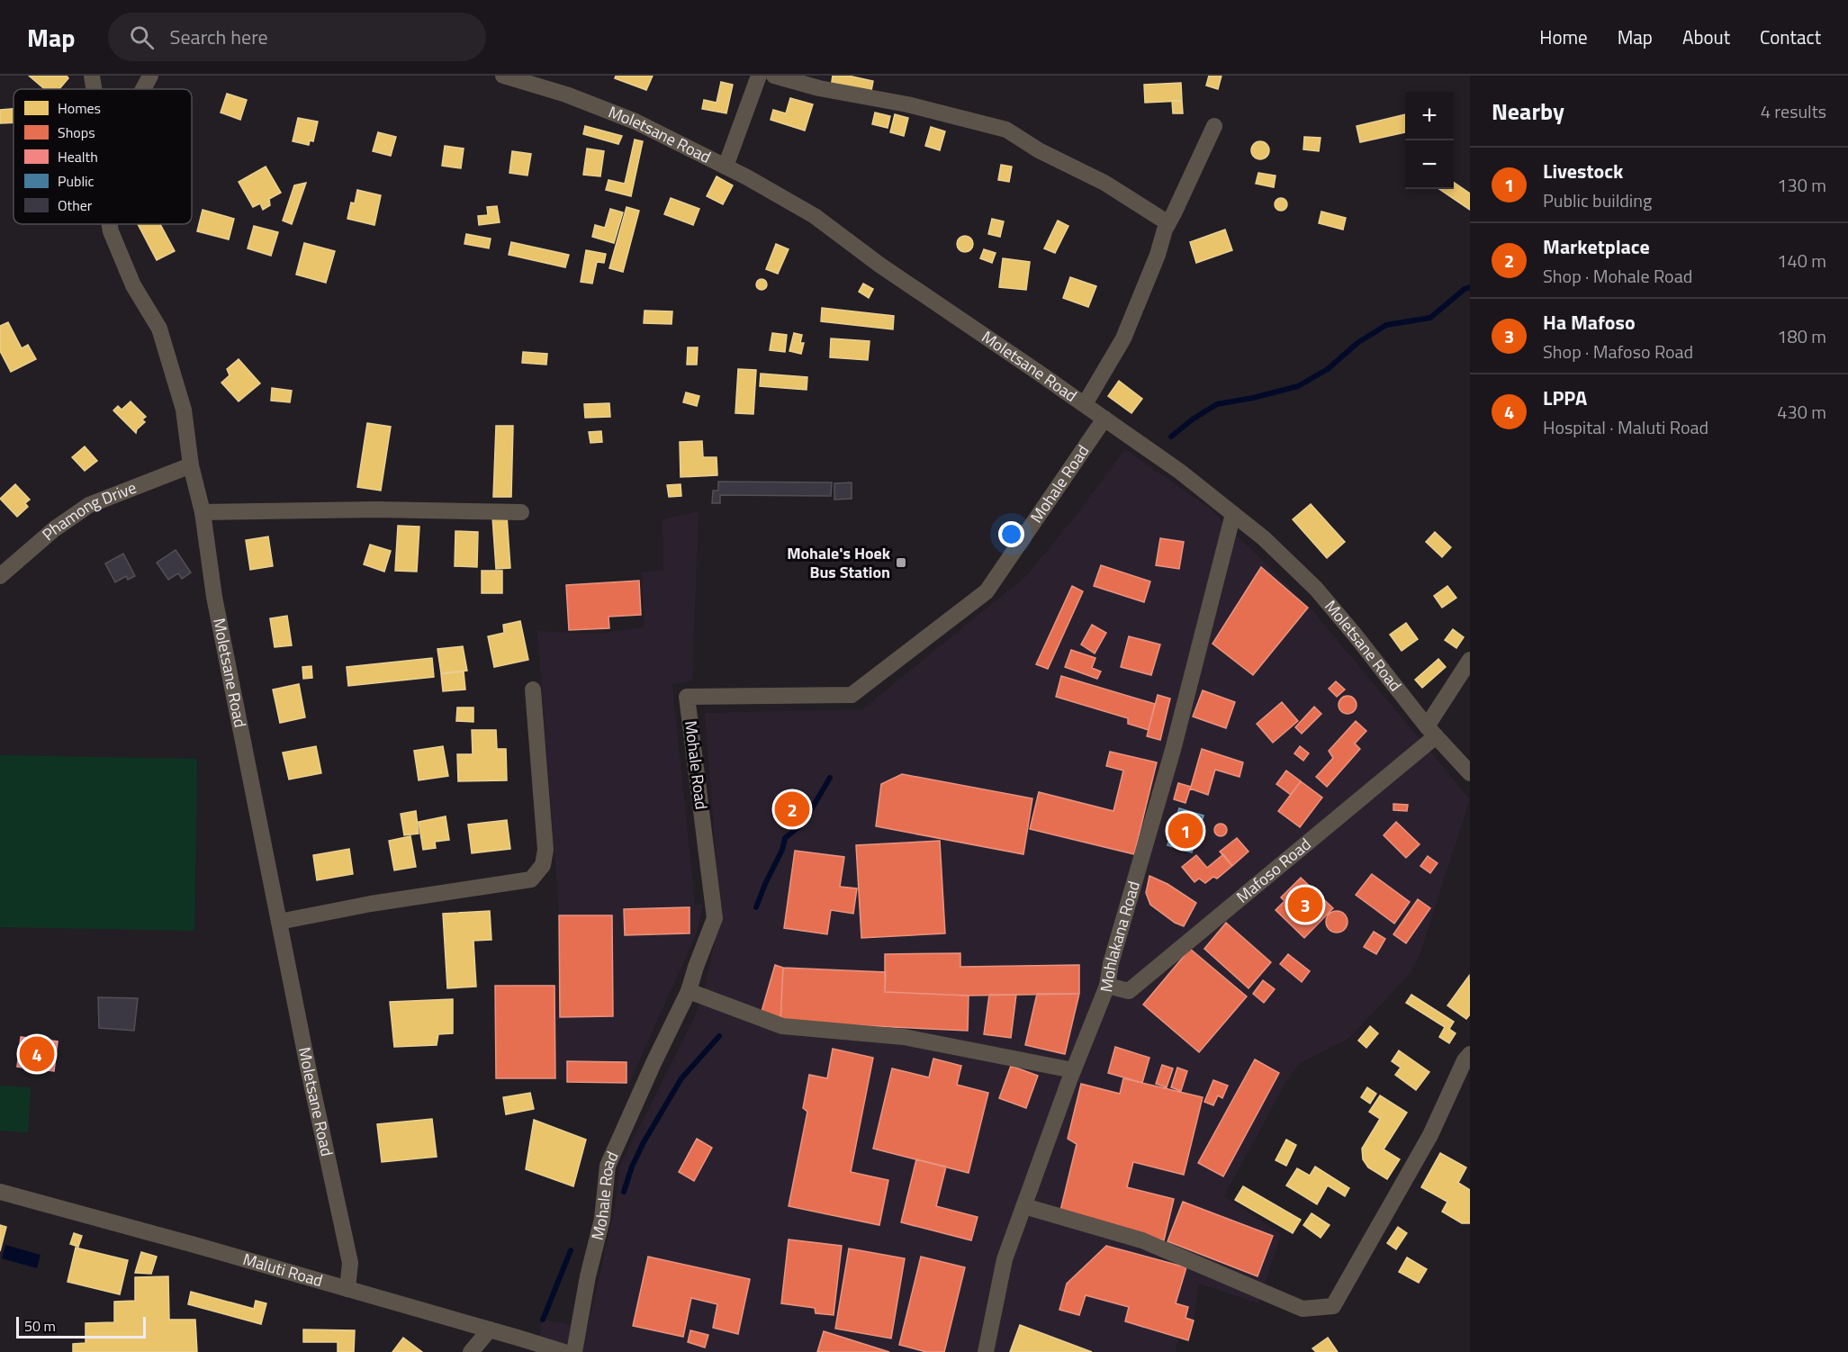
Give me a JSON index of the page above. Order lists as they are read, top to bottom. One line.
{"streets":{"street":["Moletsane Road","Mohale Road","Phamong Drive","Mafoso Road","Mohlakana Road","Maluti Road"]},"crossings":[["Moletsane Road","Mohale Road"],["Moletsane Road","Phamong Drive"],["Moletsane Road","Mafoso Road"],["Moletsane Road","Mohlakana Road"],["Moletsane Road","Maluti Road"],["Mafoso Road","Mohlakana Road"]],"places":{"transit":["Mohale's Hoek Bus Station"]},"legend":["Homes","Shops","Health","Public","Other"],"scale_bar":"50 m","page":{"header":"Map","search":"Search here","nav":["Home","Map","About","Contact"],"heading":["Nearby","4 results"],"map_buttons":["+","−"],"list":[{"mark":"1","name":"Livestock","note":"Public building","value":"130 m"},{"mark":"2","name":"Marketplace","note":"Shop · Mohale Road","value":"140 m"},{"mark":"3","name":"Ha Mafoso","note":"Shop · Mafoso Road","value":"180 m"},{"mark":"4","name":"LPPA","note":"Hospital · Maluti Road","value":"430 m"}],"pins":["2","1","3","4"],"scale":"50 m"}}
